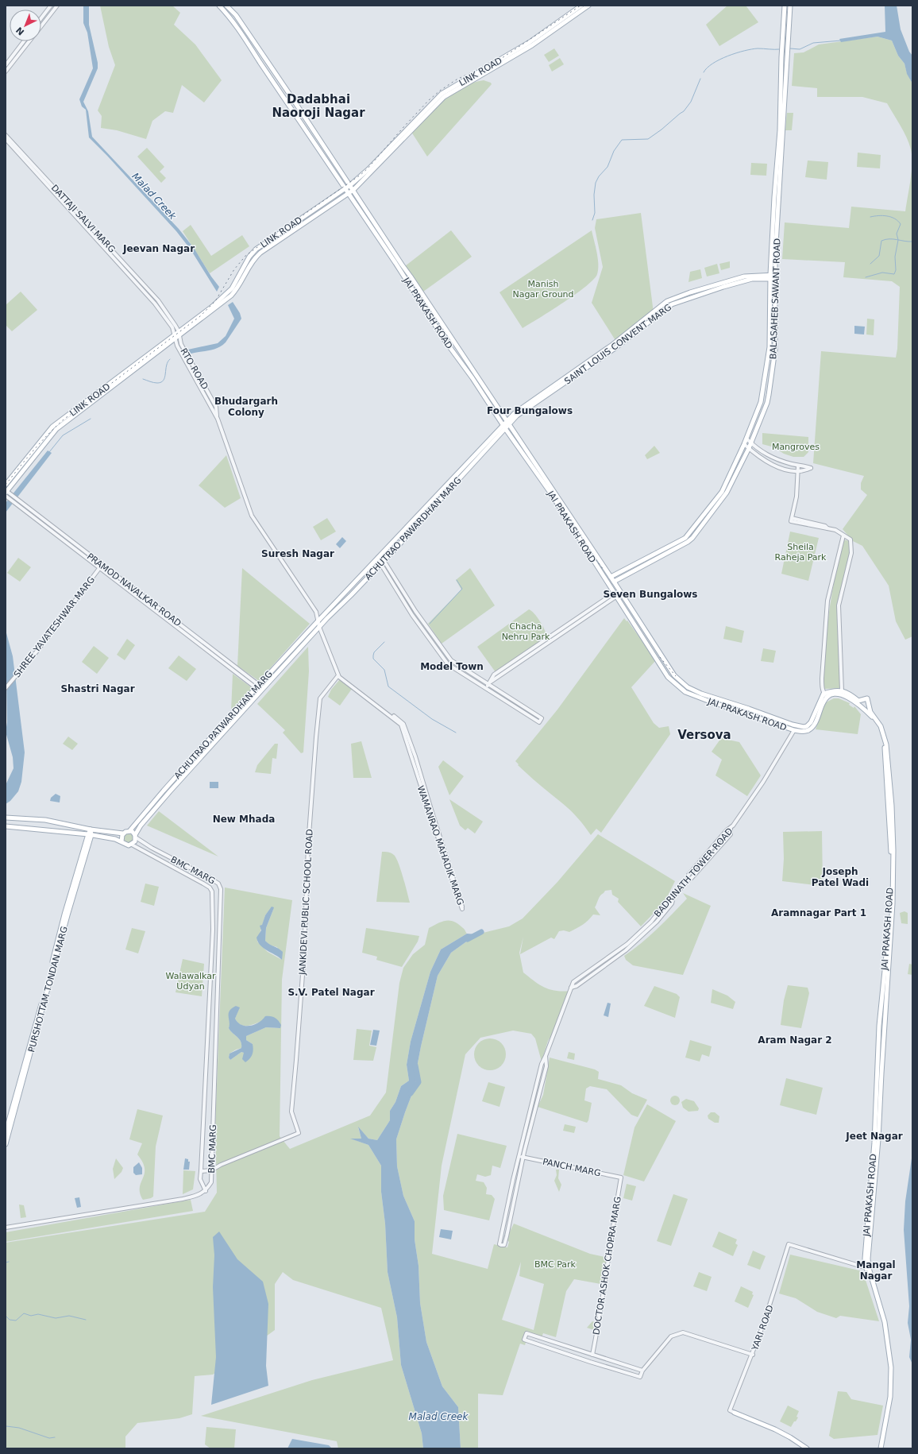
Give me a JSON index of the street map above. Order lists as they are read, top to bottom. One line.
{"streets":{"main road":["LINK ROAD","BALASAHEB SAWANT ROAD","JAI PRAKASH ROAD","SAINT LOUIS CONVENT MARG","ACHUTRAO PAWARDHAN MARG","ACHUTRAO PATWARDHAN MARG","PURSHOTTAM TONDAN MARG"],"street":["DATTAJI SALVI MARG","RTO ROAD","PRAMOD NAVALKAR ROAD","SHREE YAVATESHWAR MARG","WAMANRAO MAHADIK MARG","BMC MARG","BADRINATH TOWER ROAD","JANKIDEVI PUBLIC SCHOOL ROAD","PANCH MARG","DOCTOR ASHOK CHOPRA MARG","YARI ROAD"]},"crossings":[["LINK ROAD","DATTAJI SALVI MARG"],["LINK ROAD","JAI PRAKASH ROAD"],["LINK ROAD","RTO ROAD"],["LINK ROAD","PRAMOD NAVALKAR ROAD"],["DATTAJI SALVI MARG","RTO ROAD"],["BALASAHEB SAWANT ROAD","JAI PRAKASH ROAD"],["BALASAHEB SAWANT ROAD","SAINT LOUIS CONVENT MARG"],["JAI PRAKASH ROAD","SAINT LOUIS CONVENT MARG"],["JAI PRAKASH ROAD","ACHUTRAO PAWARDHAN MARG"],["JAI PRAKASH ROAD","BADRINATH TOWER ROAD"],["JAI PRAKASH ROAD","YARI ROAD"],["SAINT LOUIS CONVENT MARG","ACHUTRAO PAWARDHAN MARG"],["RTO ROAD","ACHUTRAO PAWARDHAN MARG"],["RTO ROAD","ACHUTRAO PATWARDHAN MARG"],["ACHUTRAO PAWARDHAN MARG","ACHUTRAO PATWARDHAN MARG"],["PRAMOD NAVALKAR ROAD","SHREE YAVATESHWAR MARG"],["PRAMOD NAVALKAR ROAD","ACHUTRAO PATWARDHAN MARG"],["ACHUTRAO PATWARDHAN MARG","BMC MARG"],["WAMANRAO MAHADIK MARG","JANKIDEVI PUBLIC SCHOOL ROAD"],["BMC MARG","JANKIDEVI PUBLIC SCHOOL ROAD"],["PANCH MARG","DOCTOR ASHOK CHOPRA MARG"]],"districts":["Dadabhai Naoroji Nagar","Jeevan Nagar","Bhudargarh Colony","Four Bungalows","Suresh Nagar","Seven Bungalows","Model Town","Shastri Nagar","Versova","New Mhada","Joseph Patel Wadi","Aramnagar Part 1","S.V. Patel Nagar","Aram Nagar 2","Jeet Nagar","Mangal Nagar"],"water":["Malad Creek"],"parks":["Manish Nagar Ground","Mangroves","Sheila Raheja Park","Chacha Nehru Park","Walawalkar Udyan","BMC Park"],"north":"bottom left"}
